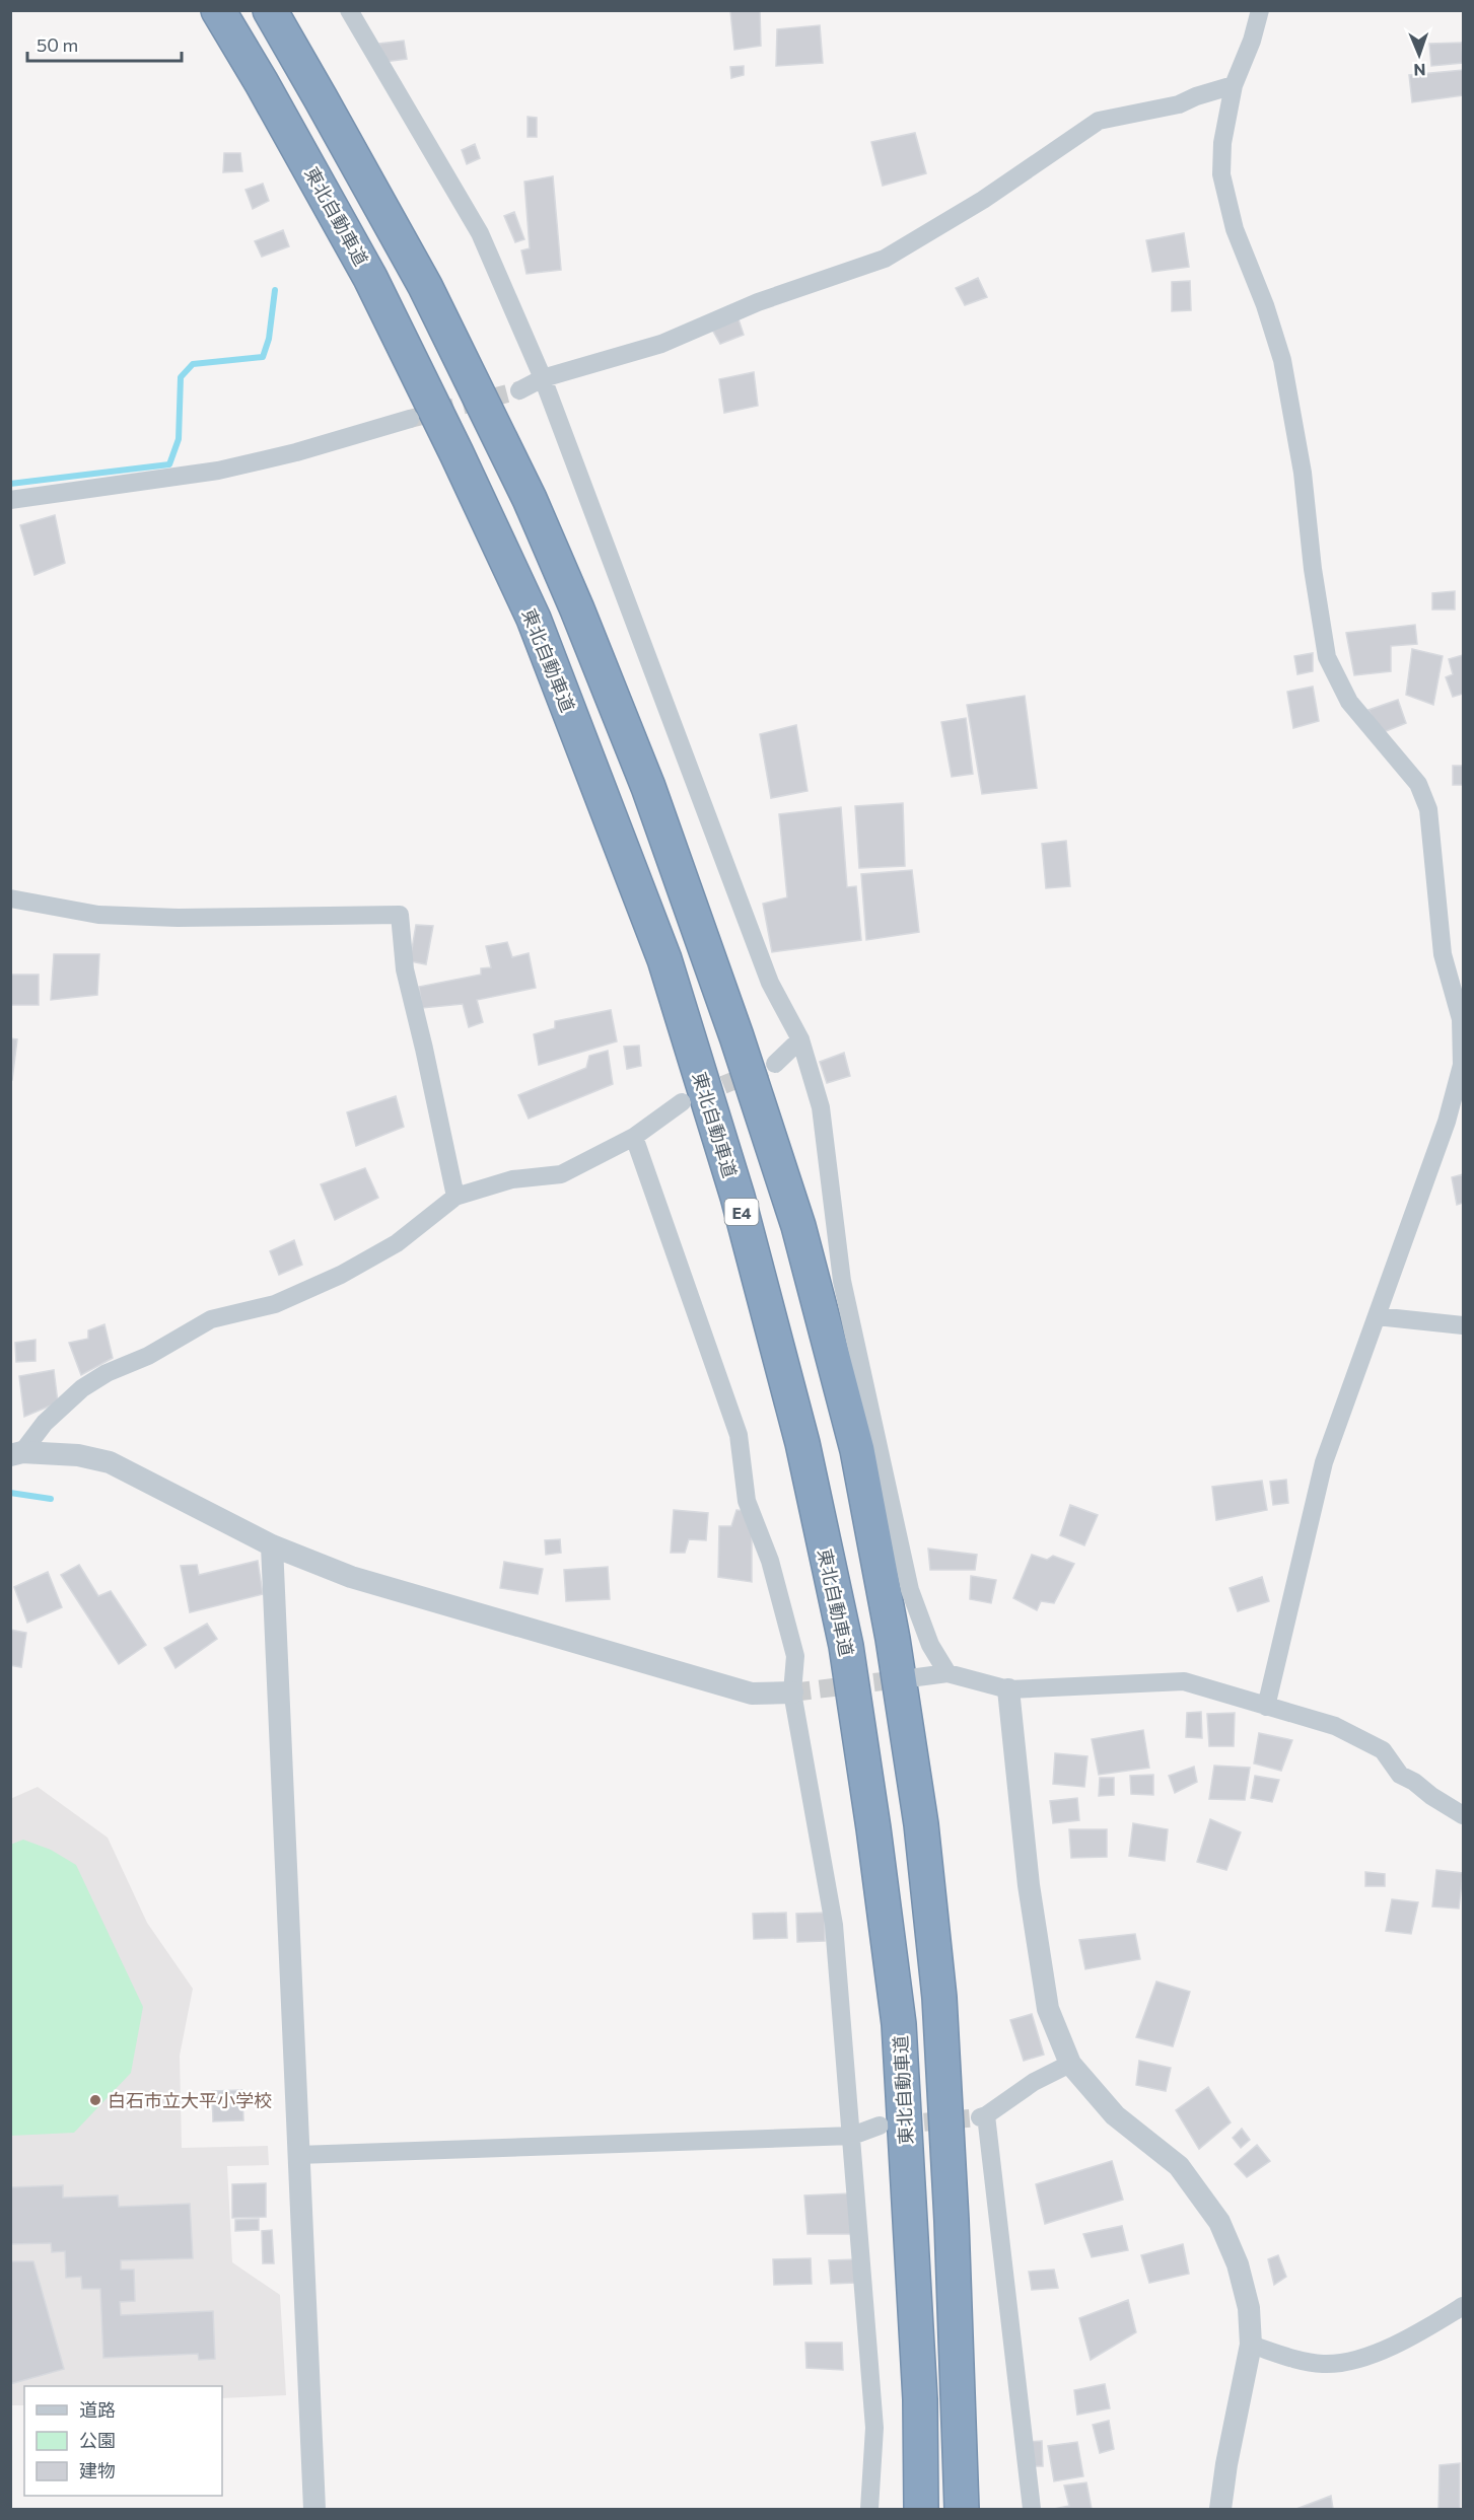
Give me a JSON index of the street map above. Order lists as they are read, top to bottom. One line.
{"streets":{"highway":["東北自動車道","E4"]},"places":["白石市立大平小学校"],"legend":["道路","公園","建物"],"scale_bar":"50 m","north":"bottom"}
